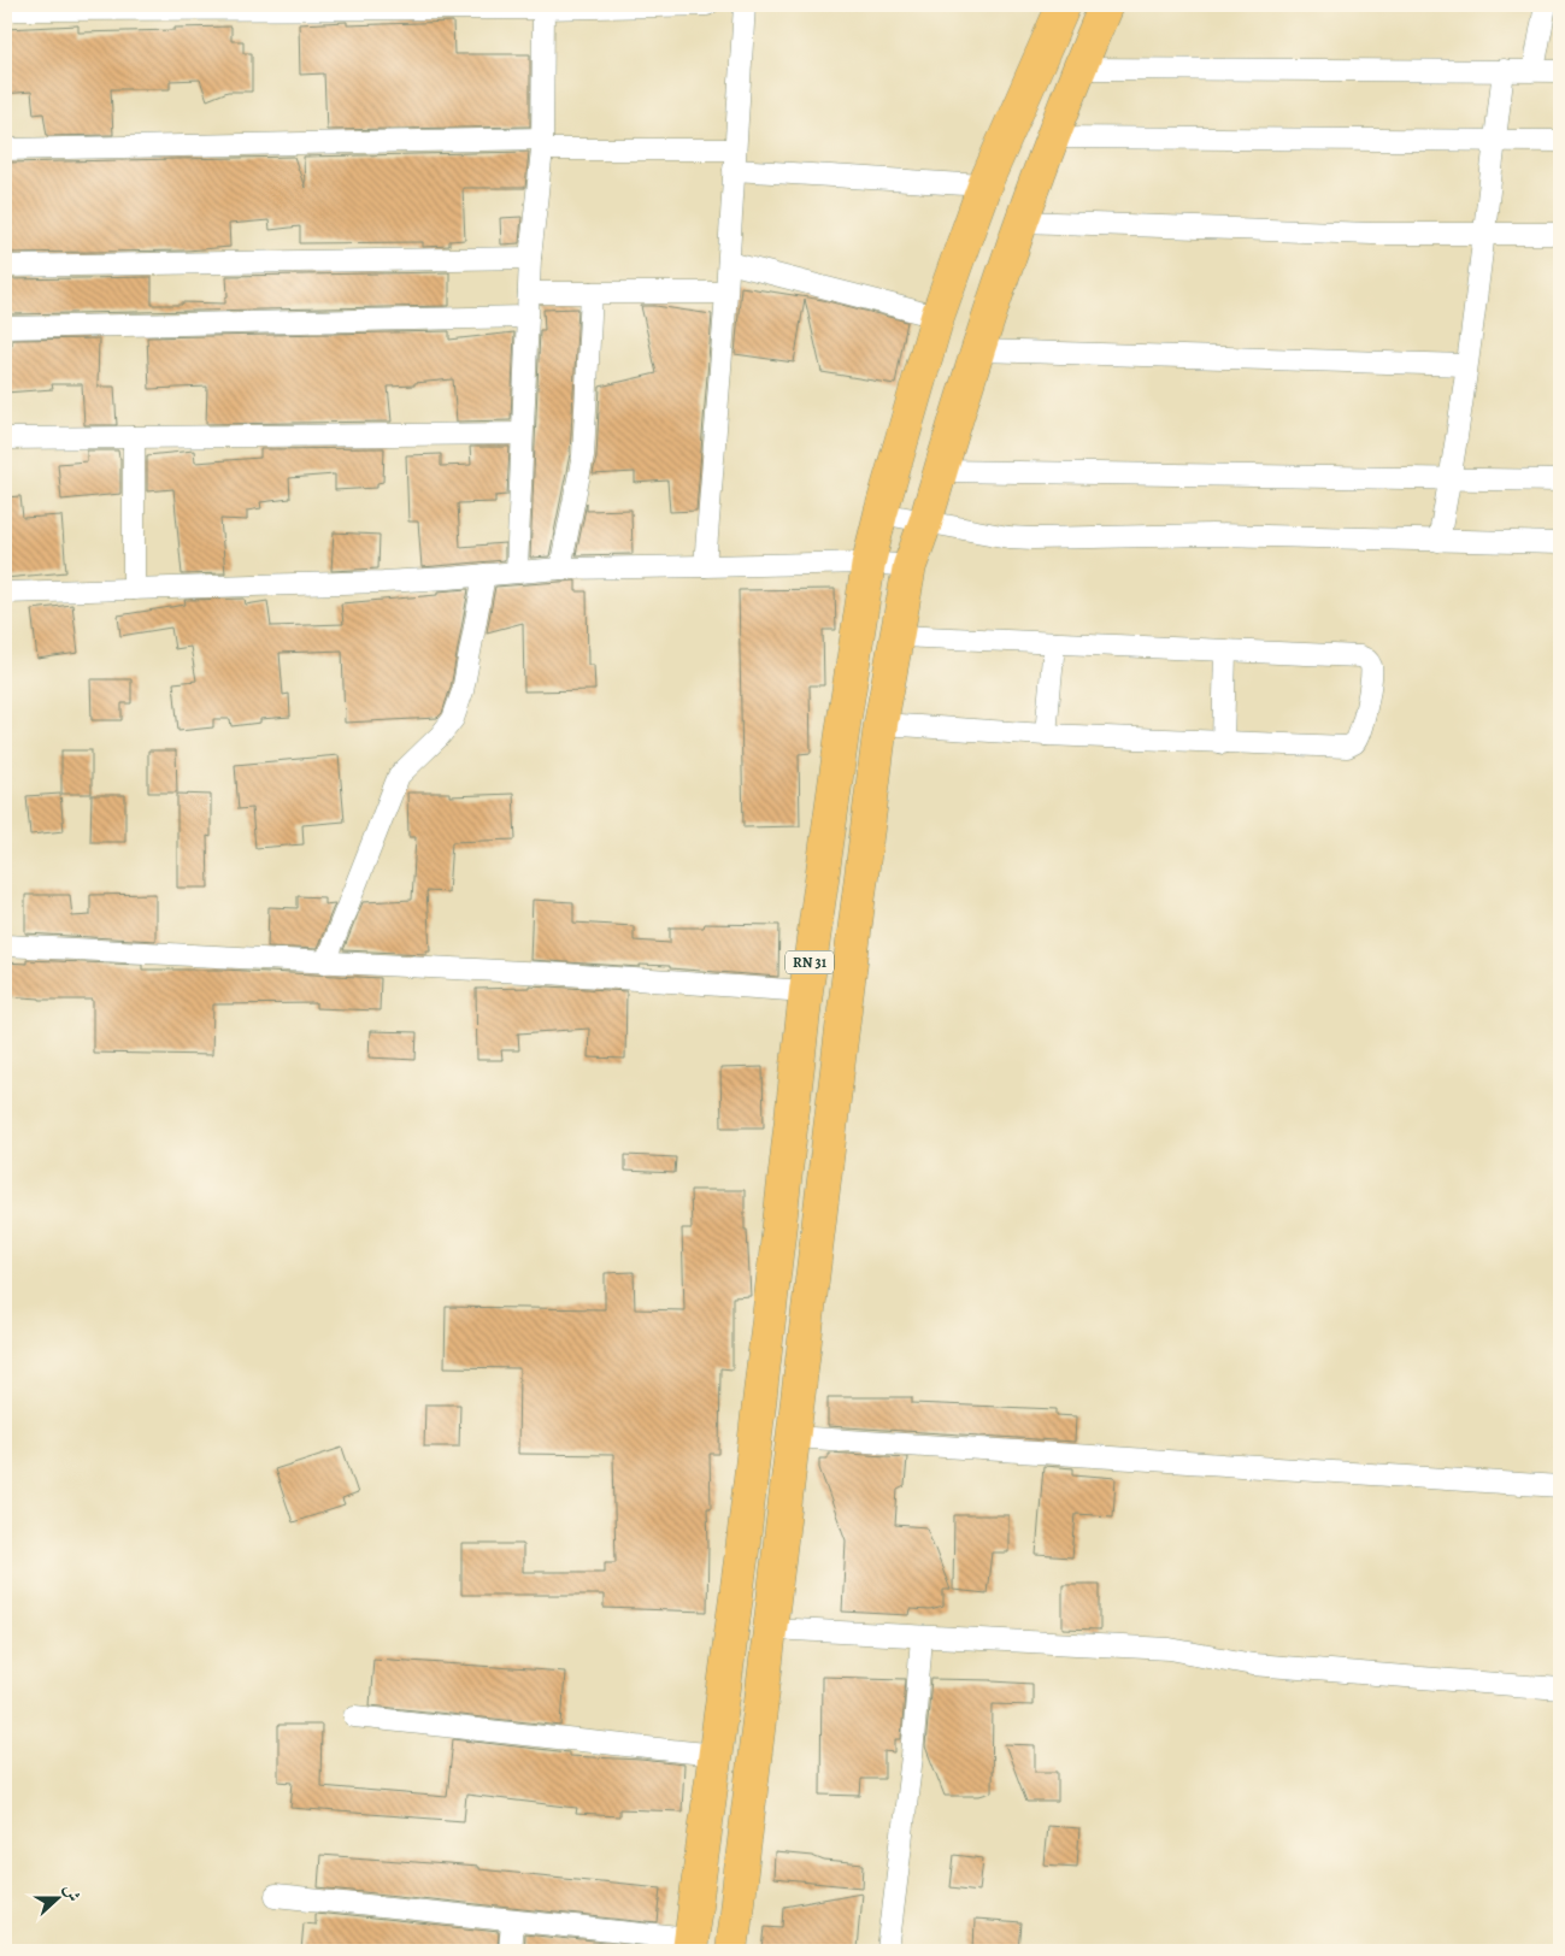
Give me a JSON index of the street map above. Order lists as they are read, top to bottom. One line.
{"streets":{"highway":["RN 31"]},"north":"right"}
